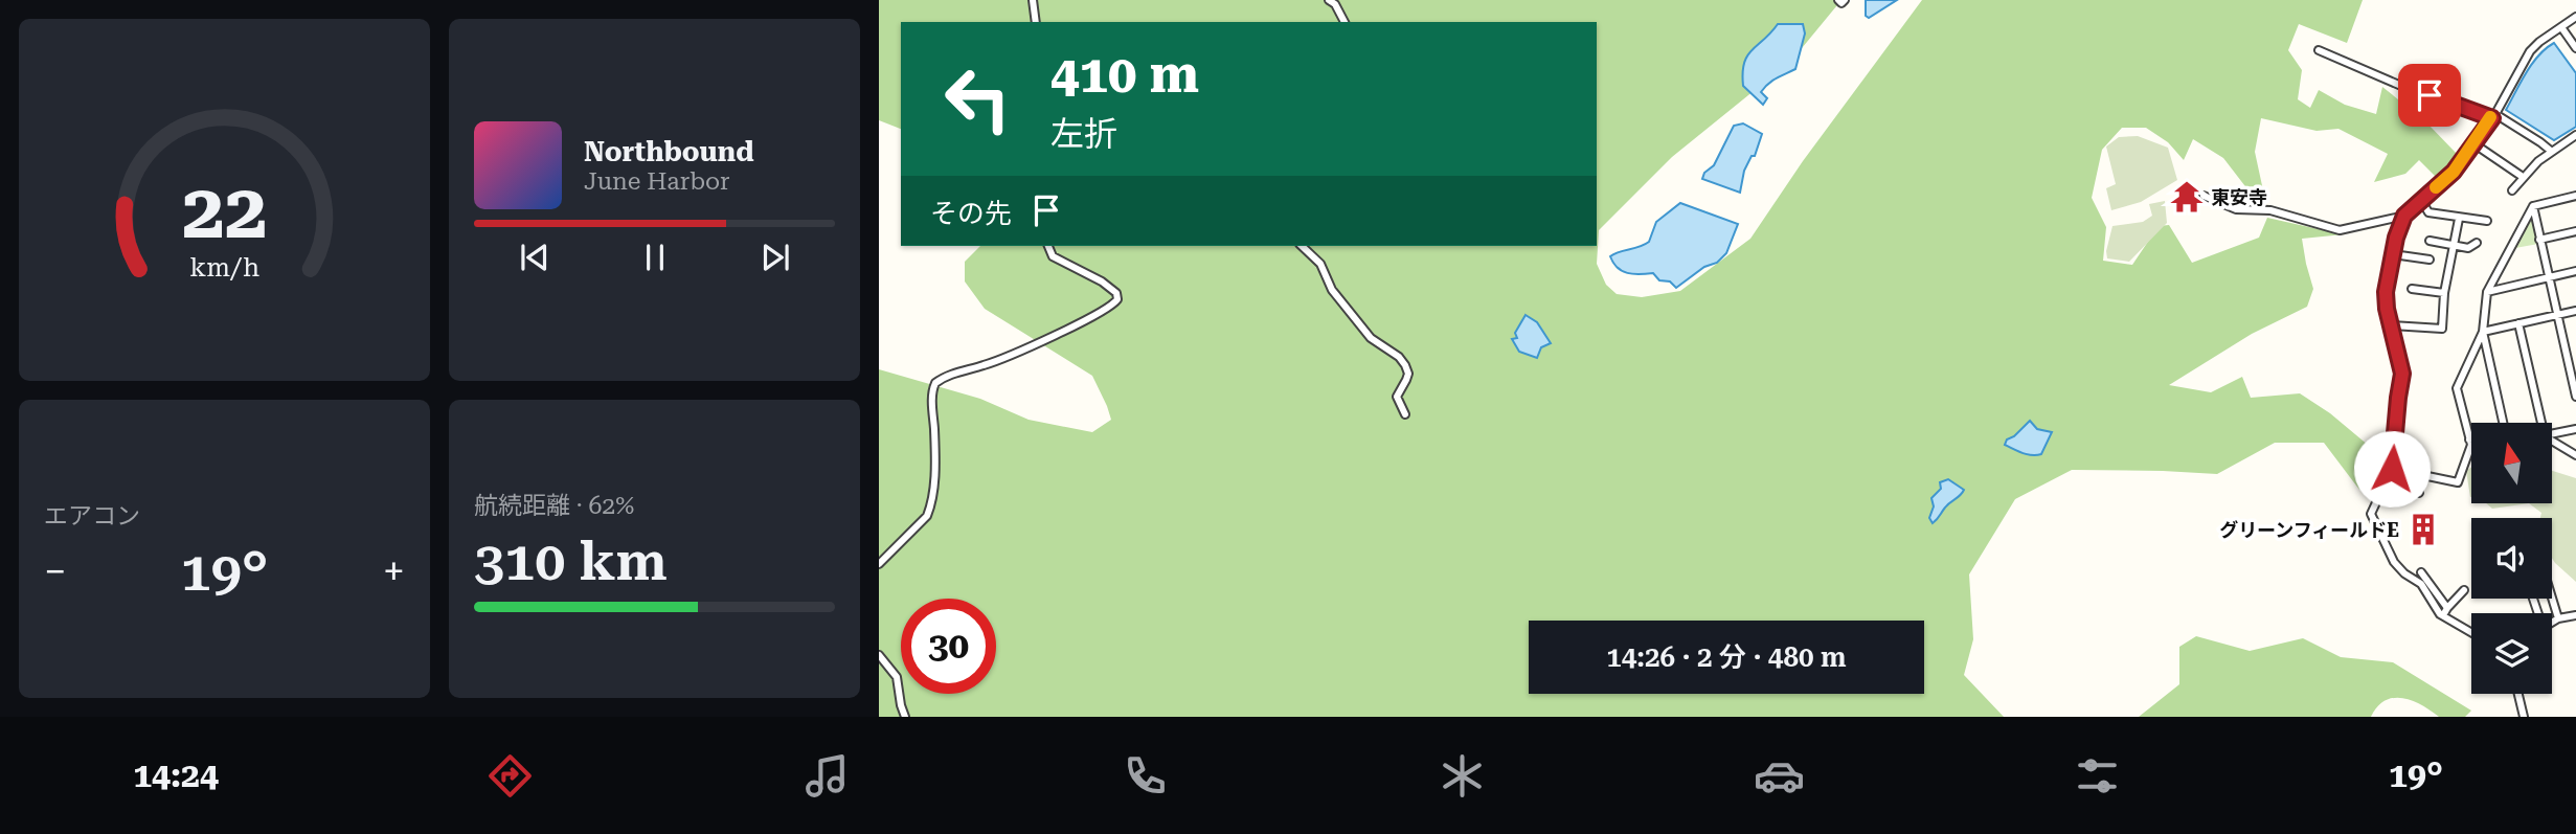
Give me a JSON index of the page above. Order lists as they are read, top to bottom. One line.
{"places":{"temple":["東安寺"],"building":["グリーンフィールドE"]},"north":"top","page":{"turn":["410 m","左折"],"song":["Northbound","June Harbor"],"then":"その先","tile":["エアコン",["航続距離 · 62%","310 km"]],"heat":["−","19°","+"],"limit":"30","trip":"14:26 · 2 分 · 480 m","tabs":["14:24","19°"],"gauge":["22","km/h"]}}
